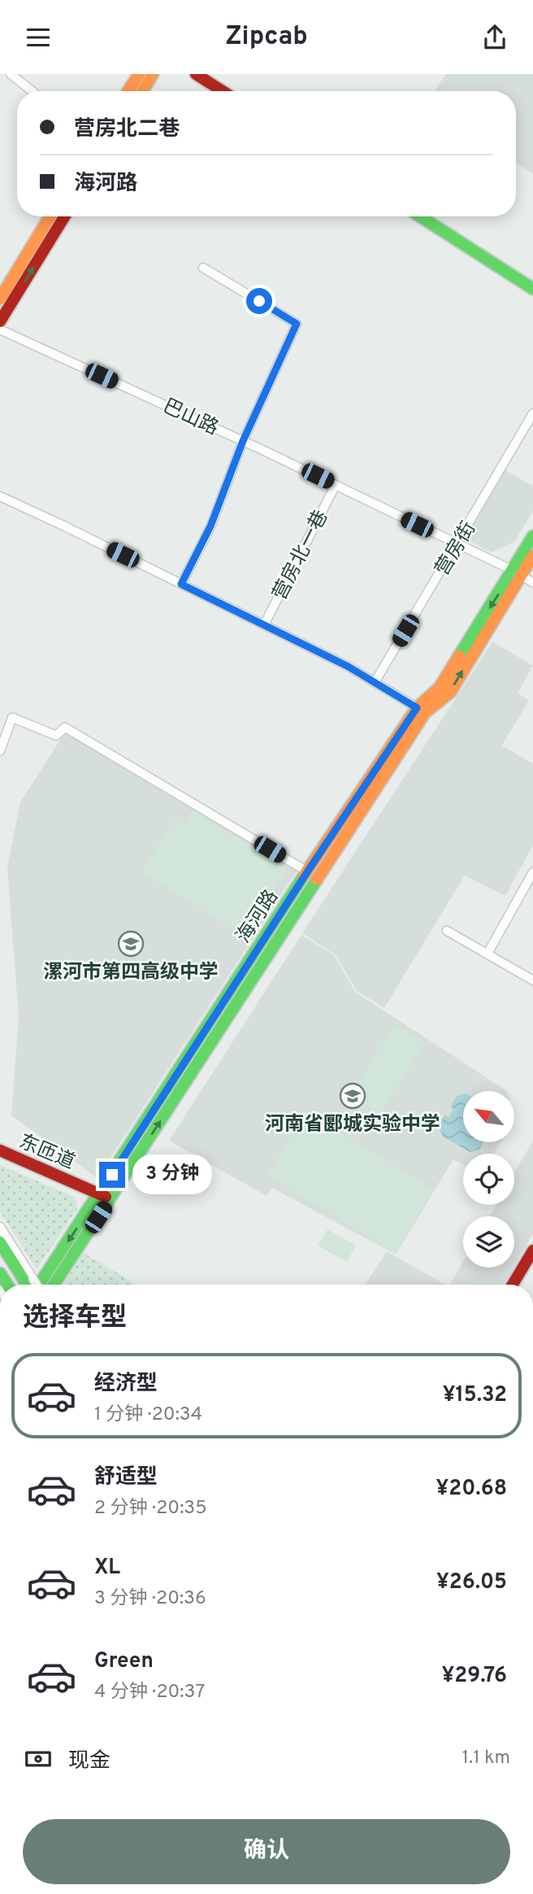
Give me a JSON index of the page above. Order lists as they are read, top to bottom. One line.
{"streets":{"main road":["海河路","东匝道"],"street":["巴山路","营房街","营房北一巷"]},"crossings":[["巴山路","营房街"],["巴山路","营房北一巷"],["巴山路","海河路"],["海河路","东匝道"]],"places":{"school or university":["漯河市第四高级中学","河南省郾城实验中学"]},"north":"top left","page":{"header":"Zipcab","banner":["营房北二巷","海河路"],"bubble":"3 分钟","heading":"选择车型","list":[{"name":"经济型","note":"1 分钟 · 20:34","value":"¥15.32"},{"name":"舒适型","note":"2 分钟 · 20:35","value":"¥20.68"},{"name":"XL","note":"3 分钟 · 20:36","value":"¥26.05"},{"name":"Green","note":"4 分钟 · 20:37","value":"¥29.76"}],"pay":["现金","1.1 km"],"buttons":"确认"}}
